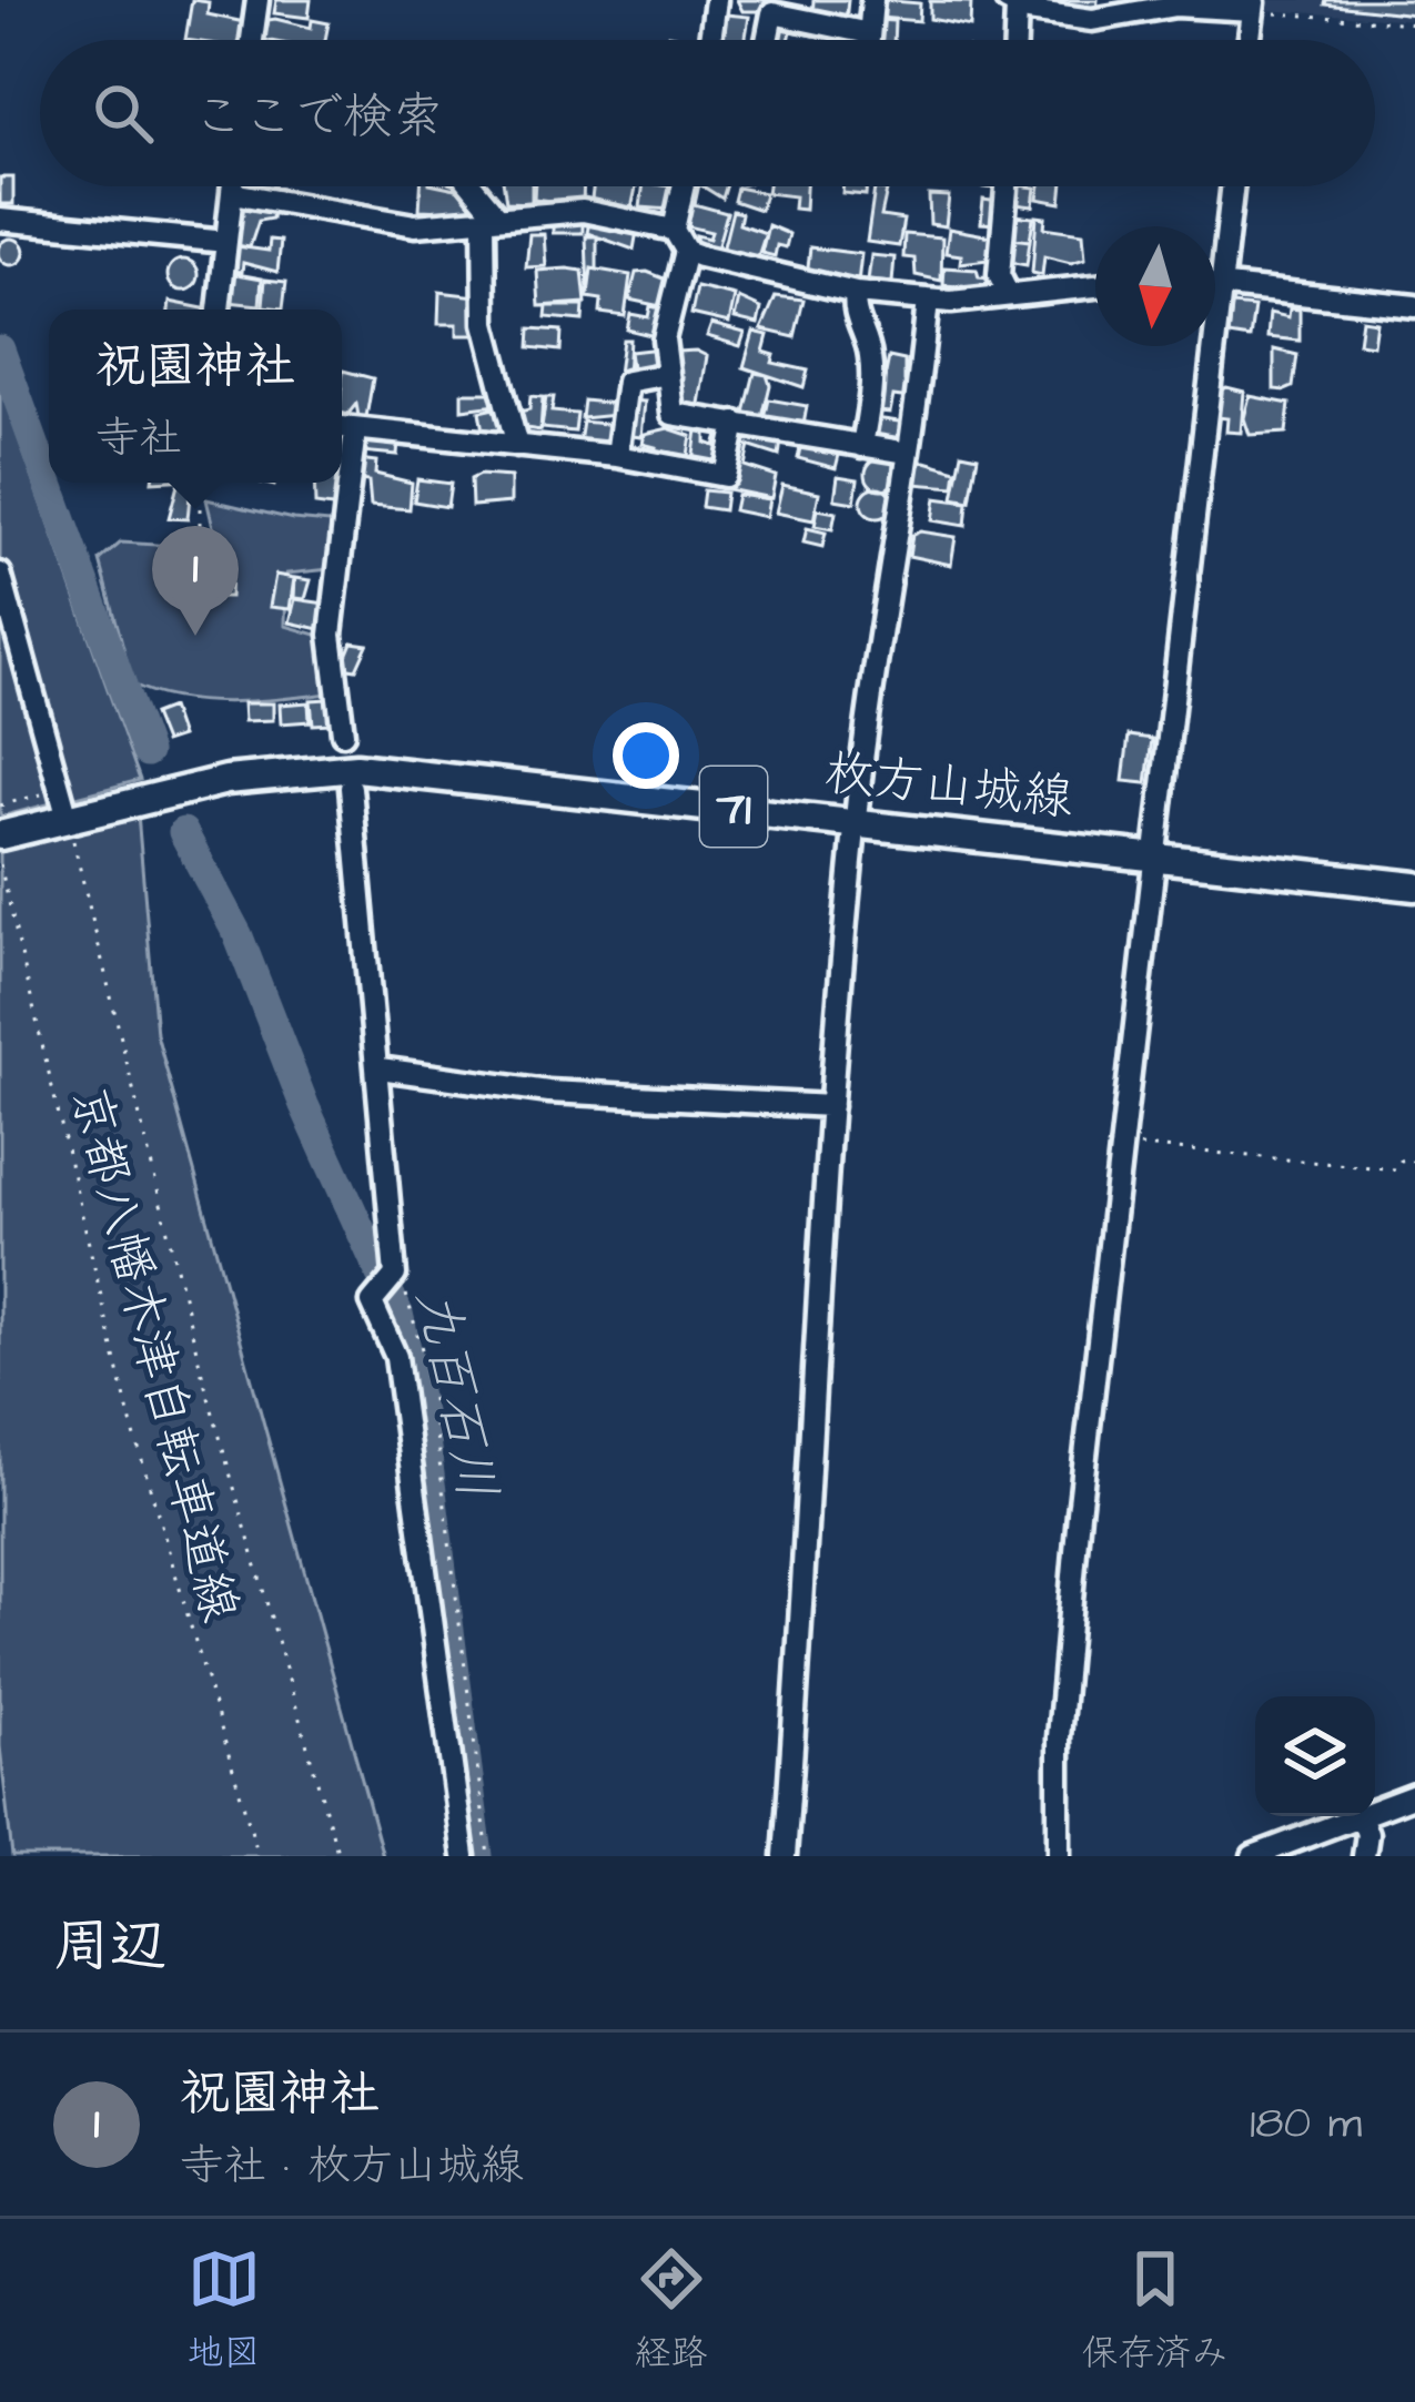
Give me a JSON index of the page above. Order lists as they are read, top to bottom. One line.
{"streets":{"main road":["枚方山城線","71"],"path":["京都八幡木津自転車道線"]},"water":["九百石川"],"north":"bottom","page":{"search":"ここで検索","popup":["祝園神社","寺社"],"pins":"1","heading":"周辺","list":[{"mark":"1","name":"祝園神社","note":"寺社 · 枚方山城線","value":"180 m"}],"nav":["地図","経路","保存済み"]}}
